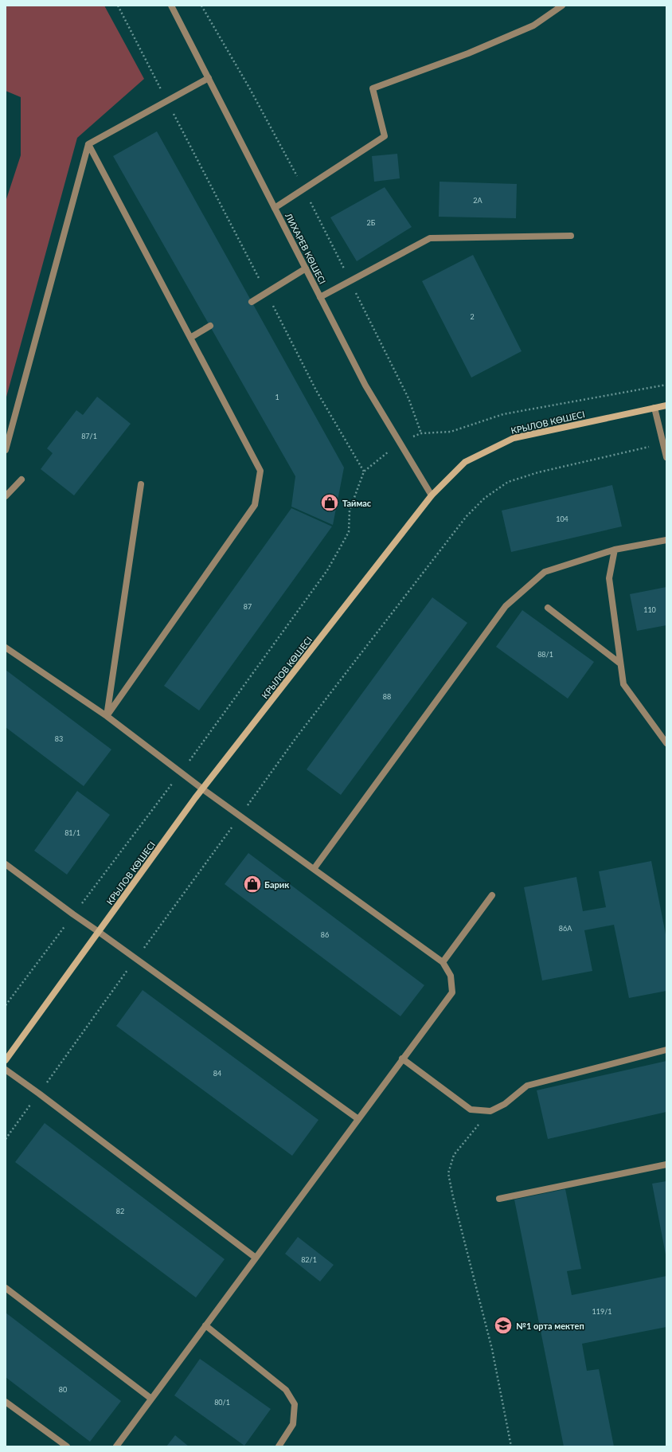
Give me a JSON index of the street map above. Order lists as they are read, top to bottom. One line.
{"streets":{"main road":["КРЫЛОВ КӨШЕСІ"],"street":["ЛИХАРЕВ КӨШЕСІ"]},"crossings":[["ЛИХАРЕВ КӨШЕСІ","КРЫЛОВ КӨШЕСІ"]],"places":{"shop":["Таймас","Барик"],"school or university":["№1 орта мектеп"]},"house_numbers":["2А","2Б","2","1","87/1","104","87","110","88/1","88","83","81/1","86А","86","84","82","82/1","119/1","80","80/1"]}
